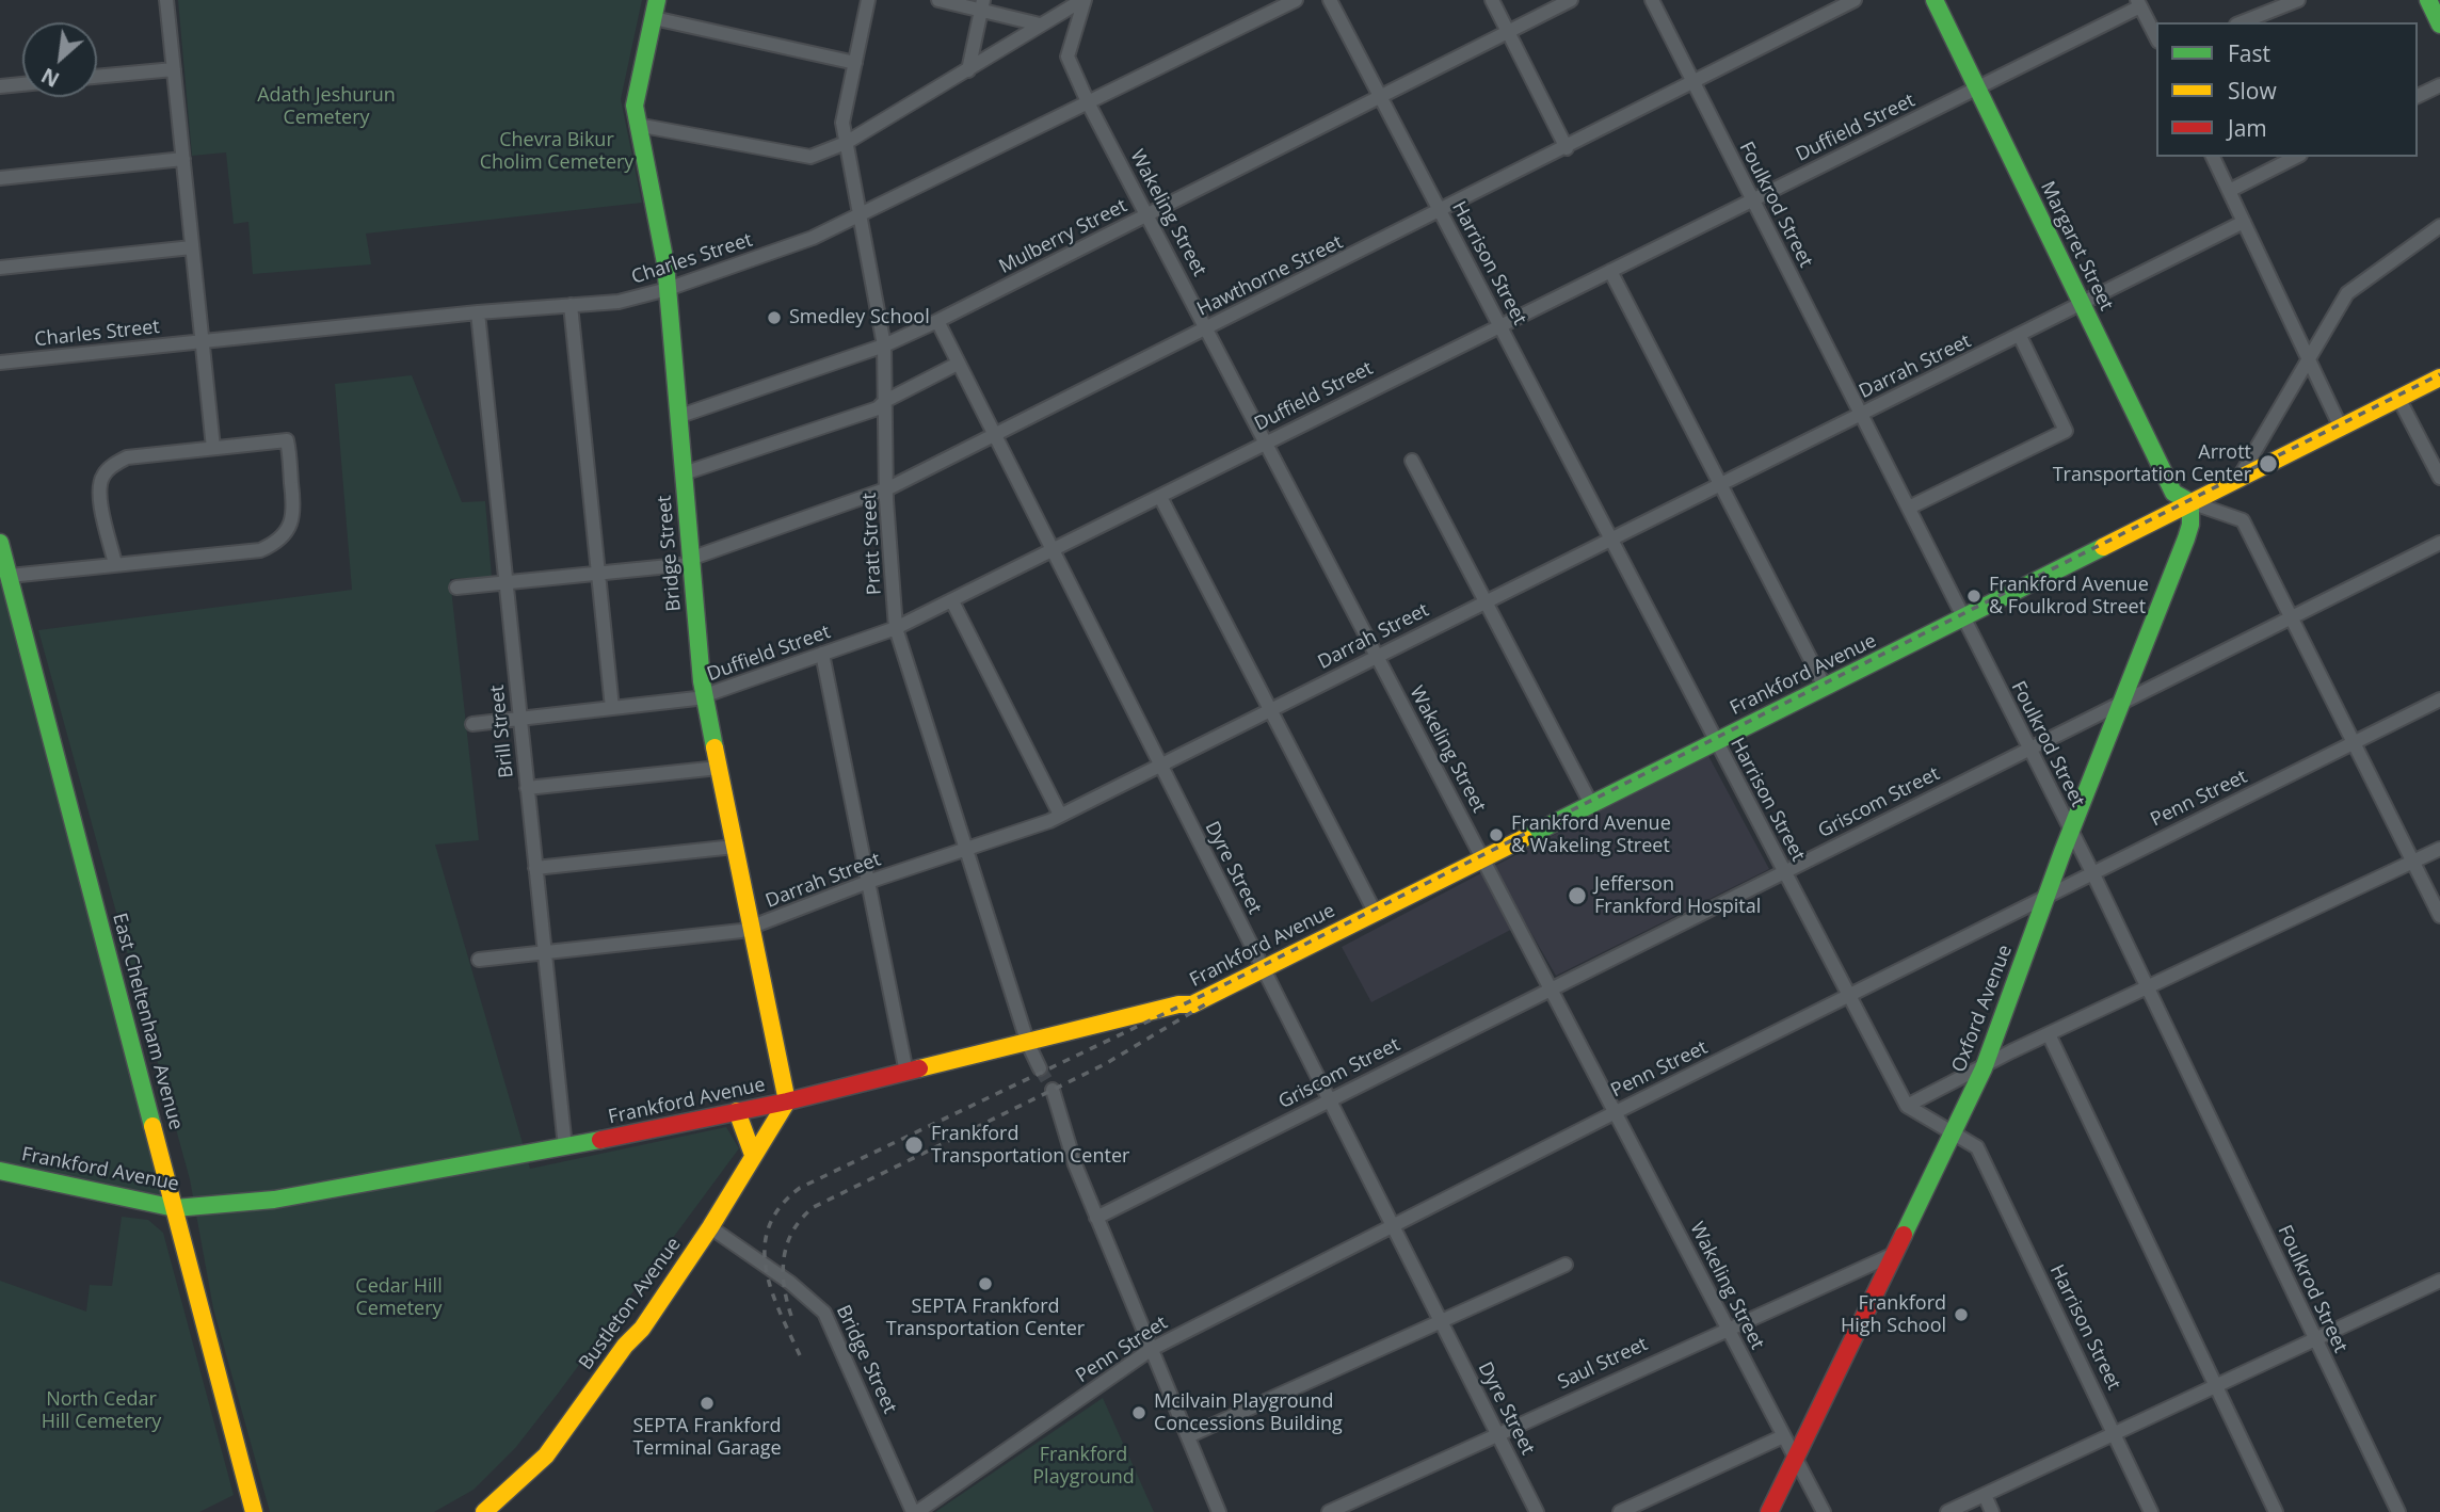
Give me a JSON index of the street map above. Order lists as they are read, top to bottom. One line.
{"streets":{"main road":["Margaret Street","Bridge Street","Frankford Avenue","Oxford Avenue","East Cheltenham Avenue","Bustleton Avenue"],"street":["Duffield Street","Foulkrod Street","Wakeling Street","Mulberry Street","Charles Street","Harrison Street","Hawthorne Street","Darrah Street","Pratt Street","Brill Street","Penn Street","Griscom Street","Dyre Street","Saul Street"]},"crossings":[["Duffield Street","Foulkrod Street"],["Duffield Street","Wakeling Street"],["Duffield Street","Margaret Street"],["Duffield Street","Harrison Street"],["Duffield Street","Pratt Street"],["Duffield Street","Bridge Street"],["Duffield Street","Brill Street"],["Duffield Street","Dyre Street"],["Foulkrod Street","Hawthorne Street"],["Foulkrod Street","Darrah Street"],["Foulkrod Street","Frankford Avenue"],["Foulkrod Street","Penn Street"],["Foulkrod Street","Griscom Street"],["Foulkrod Street","Oxford Avenue"],["Wakeling Street","Mulberry Street"],["Wakeling Street","Charles Street"],["Wakeling Street","Hawthorne Street"],["Wakeling Street","Darrah Street"],["Wakeling Street","Frankford Avenue"],["Wakeling Street","Penn Street"],["Wakeling Street","Griscom Street"],["Wakeling Street","Oxford Avenue"],["Wakeling Street","Saul Street"],["Mulberry Street","Harrison Street"],["Mulberry Street","Pratt Street"],["Mulberry Street","Bridge Street"],["Mulberry Street","Dyre Street"],["Margaret Street","Darrah Street"],["Margaret Street","Frankford Avenue"],["Margaret Street","Oxford Avenue"],["Charles Street","Pratt Street"],["Charles Street","Bridge Street"],["Charles Street","Brill Street"],["Harrison Street","Hawthorne Street"],["Harrison Street","Darrah Street"],["Harrison Street","Frankford Avenue"],["Harrison Street","Penn Street"],["Harrison Street","Griscom Street"],["Harrison Street","Oxford Avenue"],["Hawthorne Street","Pratt Street"],["Hawthorne Street","Bridge Street"],["Hawthorne Street","Brill Street"],["Hawthorne Street","Dyre Street"],["Darrah Street","Pratt Street"],["Darrah Street","Bridge Street"],["Darrah Street","Brill Street"],["Darrah Street","Dyre Street"],["Pratt Street","Frankford Avenue"],["Bridge Street","Frankford Avenue"],["Bridge Street","Penn Street"],["Bridge Street","Bustleton Avenue"],["Frankford Avenue","Brill Street"],["Frankford Avenue","Dyre Street"],["Frankford Avenue","Oxford Avenue"],["Frankford Avenue","East Cheltenham Avenue"],["Frankford Avenue","Bustleton Avenue"],["Penn Street","Dyre Street"],["Penn Street","Oxford Avenue"],["Griscom Street","Dyre Street"],["Griscom Street","Oxford Avenue"],["Dyre Street","Saul Street"],["Oxford Avenue","Saul Street"]],"parks":["Adath Jeshurun Cemetery","Chevra Bikur Cholim Cemetery","Cedar Hill Cemetery","North Cedar Hill Cemetery","Frankford Playground"],"places":["Smedley School","Arrott Transportation Center","Frankford Avenue & Foulkrod Street","Frankford Avenue & Wakeling Street","Jefferson Frankford Hospital","Frankford Transportation Center","SEPTA Frankford Transportation Center","Frankford High School","SEPTA Frankford Terminal Garage","Mcilvain Playground Concessions Building"],"legend":["Fast","Slow","Jam"],"north":"bottom left"}
